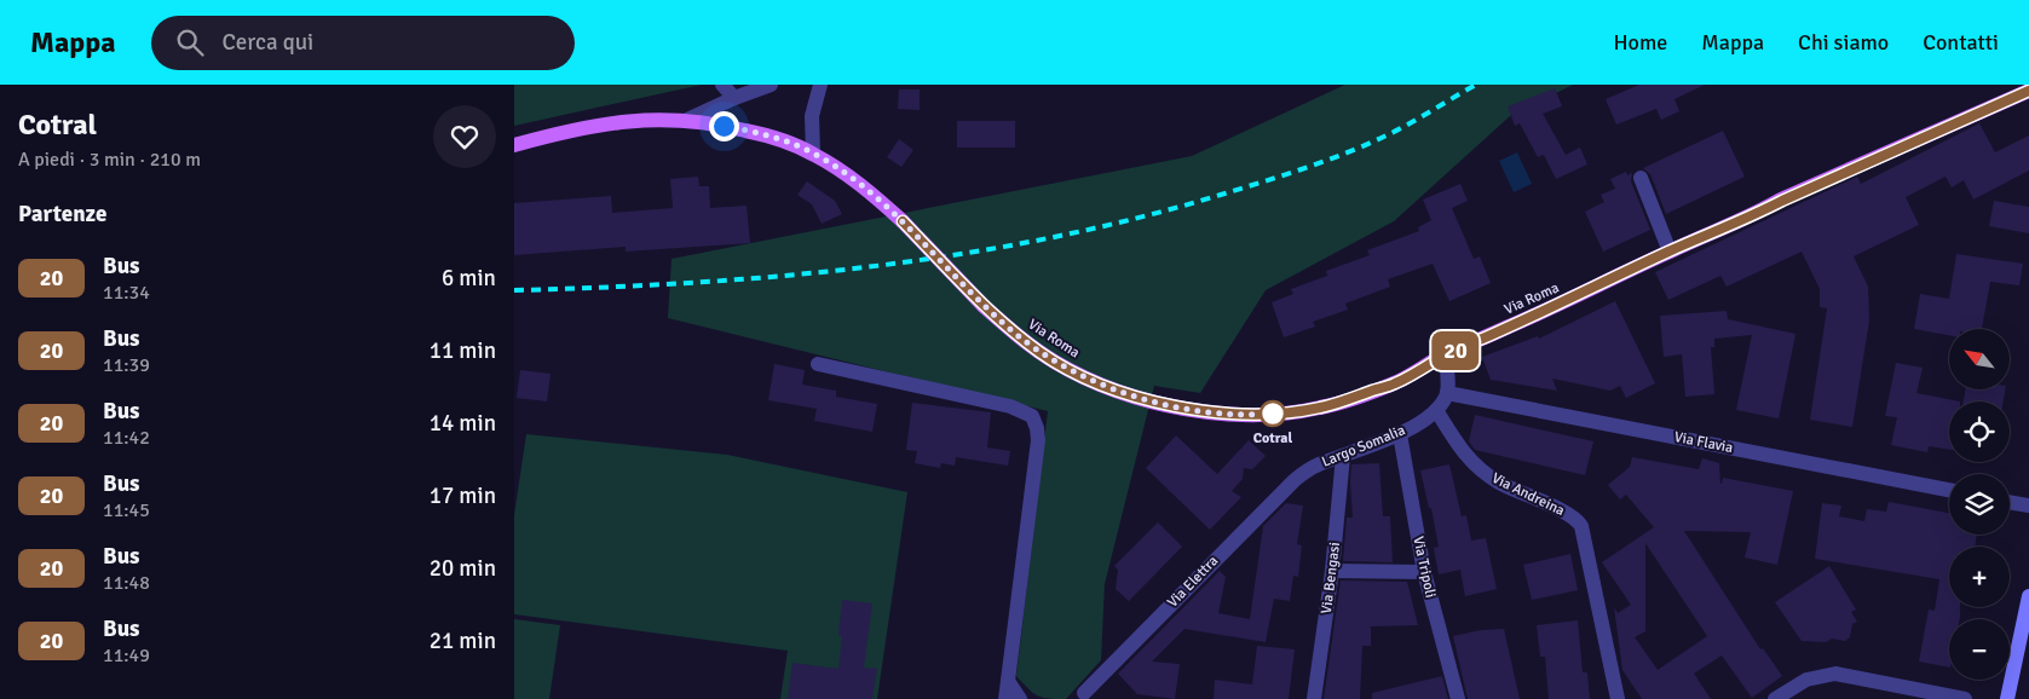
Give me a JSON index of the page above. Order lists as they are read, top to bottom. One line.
{"streets":{"main road":["Via Roma"],"street":["Via Flavia","Largo Somalia","Via Andreina","Via Tripoli","Via Bengasi","Via Elettra"]},"crossings":[["Via Flavia","Largo Somalia"],["Largo Somalia","Via Andreina"],["Largo Somalia","Via Tripoli"],["Largo Somalia","Via Bengasi"],["Largo Somalia","Via Elettra"]],"places":["Cotral"],"lines":["bus line 20"],"north":"top left","page":{"header":"Mappa","search":"Cerca qui","nav":["Home","Mappa","Chi siamo","Contatti"],"heading":[["Cotral","A piedi · 3 min · 210 m"],"Partenze"],"on_map":"20","list":[{"mark":"20","name":"Bus","note":"11:34","value":"6 min"},{"mark":"20","name":"Bus","note":"11:39","value":"11 min"},{"mark":"20","name":"Bus","note":"11:42","value":"14 min"},{"mark":"20","name":"Bus","note":"11:45","value":"17 min"},{"mark":"20","name":"Bus","note":"11:48","value":"20 min"},{"mark":"20","name":"Bus","note":"11:49","value":"21 min"}],"map_buttons":["+","−"]}}
